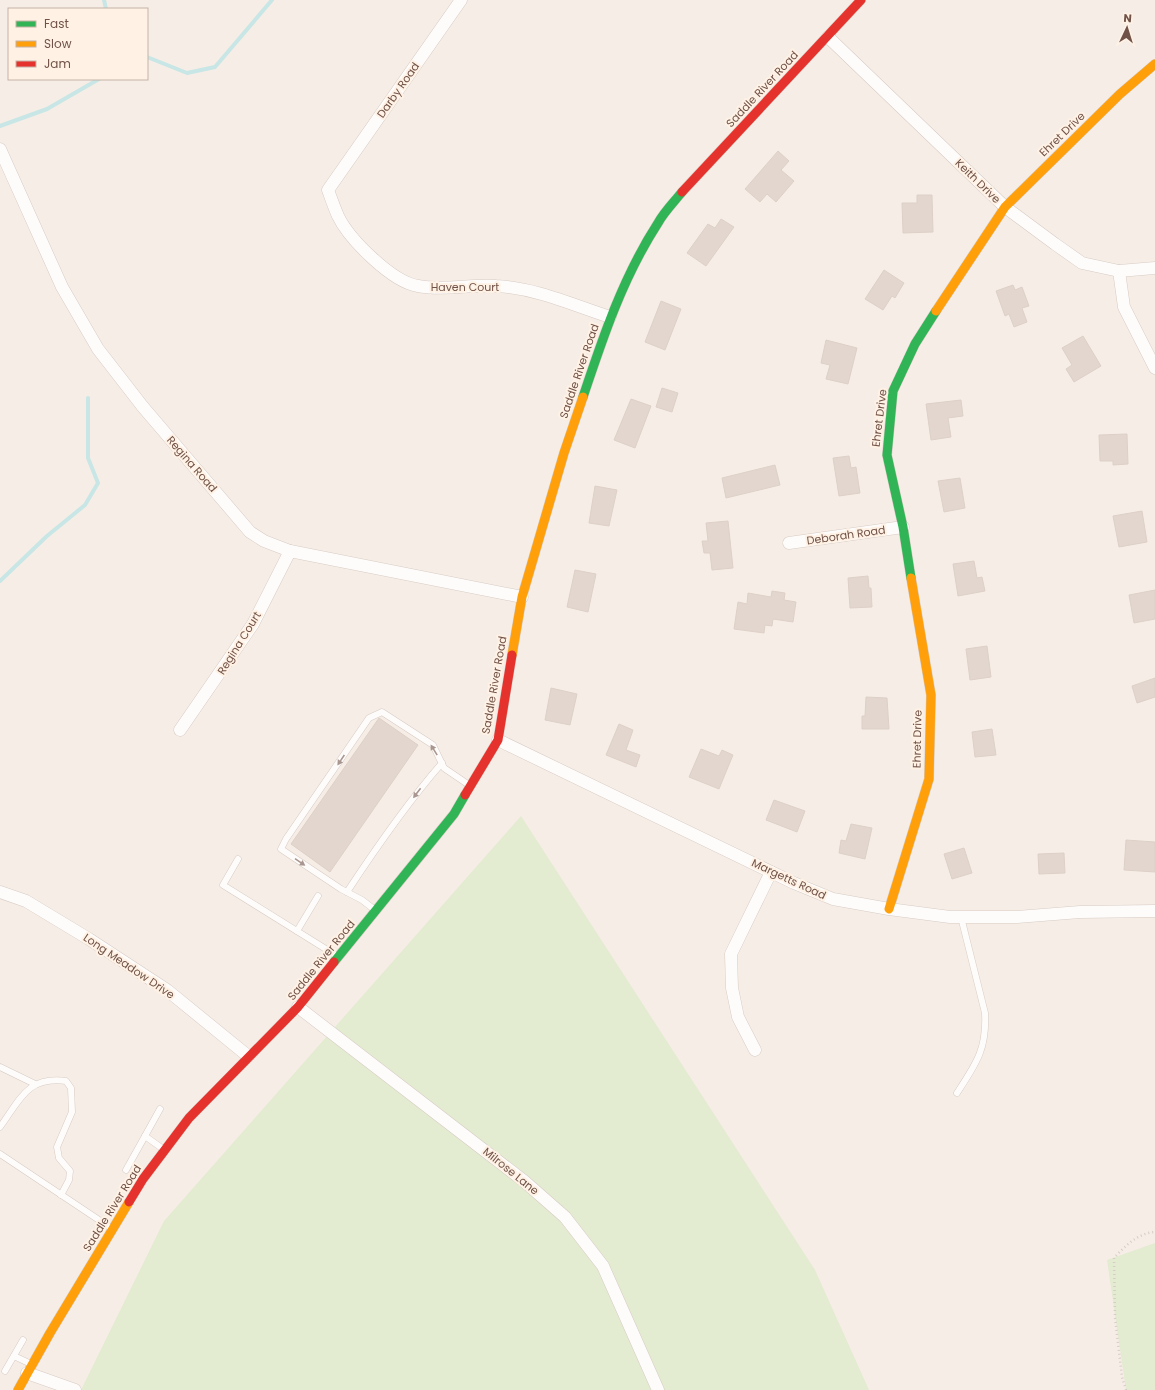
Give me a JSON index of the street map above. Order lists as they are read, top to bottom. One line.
{"streets":{"main road":["Saddle River Road","Ehret Drive"],"street":["Darby Road","Keith Drive","Haven Court","Regina Road","Deborah Road","Regina Court","Margetts Road","Long Meadow Drive","Milrose Lane"]},"crossings":[["Saddle River Road","Keith Drive"],["Saddle River Road","Haven Court"],["Saddle River Road","Regina Road"],["Saddle River Road","Margetts Road"],["Saddle River Road","Long Meadow Drive"],["Saddle River Road","Milrose Lane"],["Darby Road","Haven Court"],["Ehret Drive","Keith Drive"],["Ehret Drive","Deborah Road"],["Ehret Drive","Margetts Road"],["Regina Road","Regina Court"]],"legend":["Fast","Slow","Jam"],"north":"top"}
